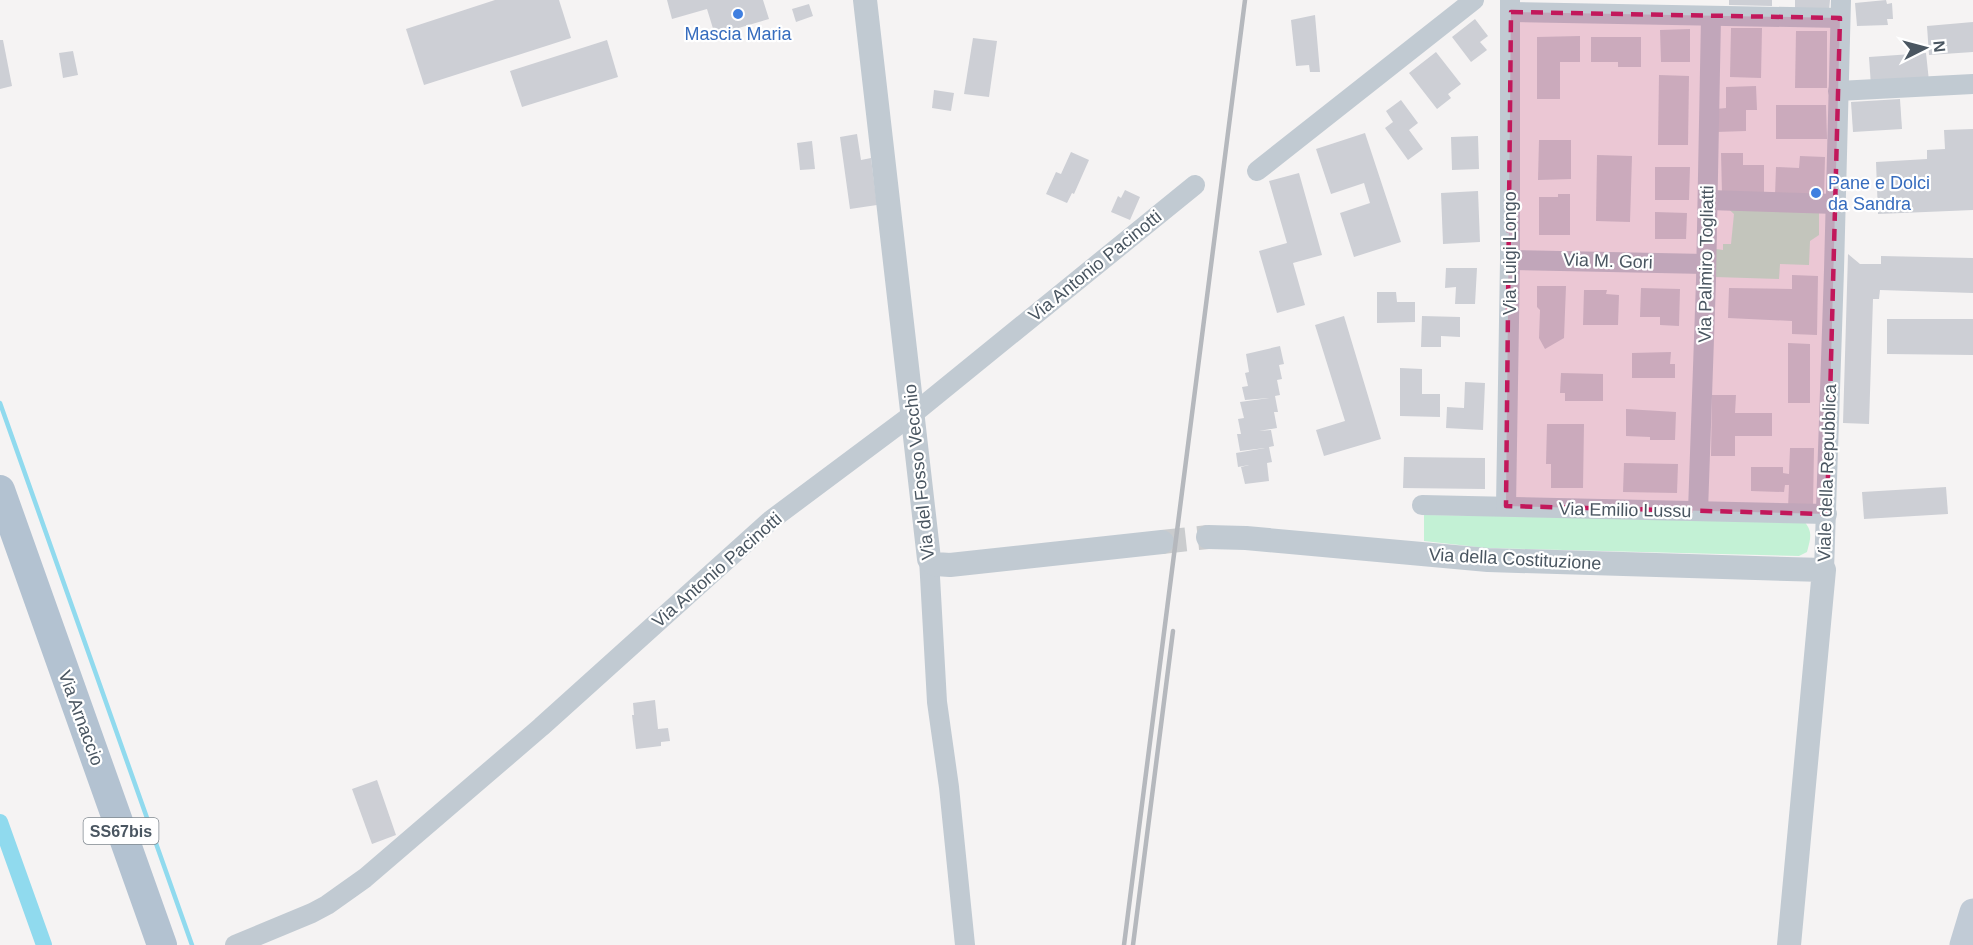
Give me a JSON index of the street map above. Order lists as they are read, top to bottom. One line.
{"streets":{"main road":["Via Arnaccio","SS67bis"],"street":["Via Luigi Longo","Via M. Gori","Via Palmiro Togliatti","Via Antonio Pacinotti","Via del Fosso Vecchio","Viale della Repubblica","Via Emilio Lussu","Via della Costituzione"]},"crossings":[["Via Luigi Longo","Via M. Gori"],["Via Luigi Longo","Via Emilio Lussu"],["Via M. Gori","Via Palmiro Togliatti"],["Via Palmiro Togliatti","Via Emilio Lussu"],["Via Antonio Pacinotti","Via del Fosso Vecchio"],["Viale della Repubblica","Via Emilio Lussu"],["Viale della Repubblica","Via della Costituzione"]],"places":["Mascia Maria","Pane e Dolci da Sandra"],"north":"right"}
